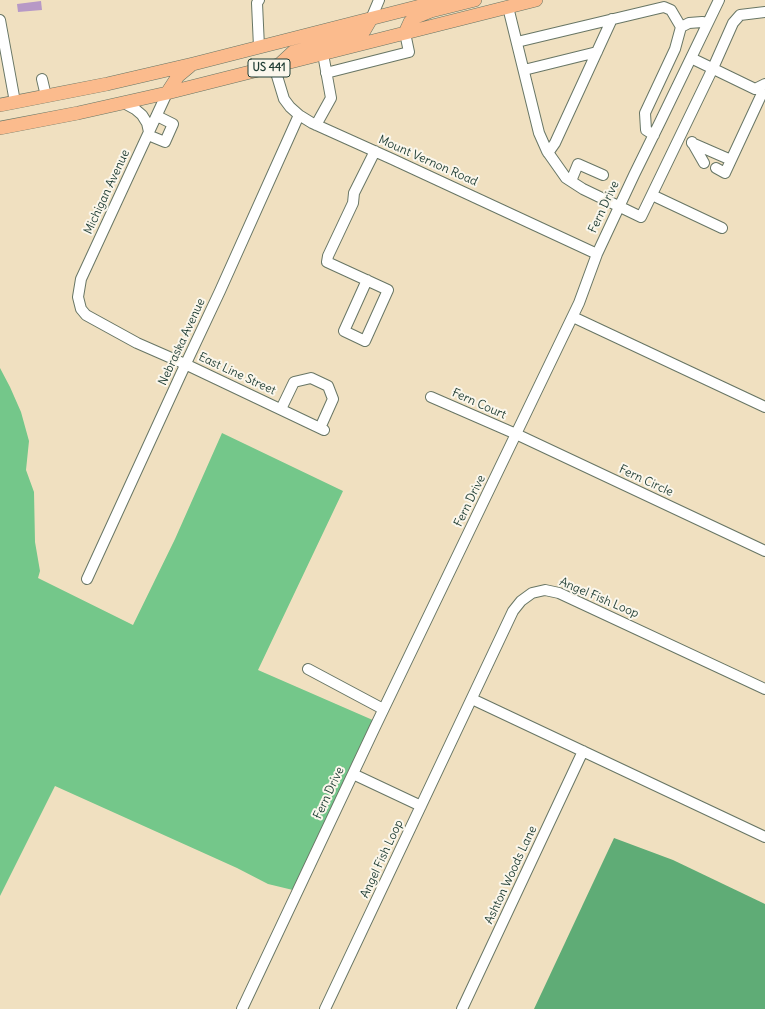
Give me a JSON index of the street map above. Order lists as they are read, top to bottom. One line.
{"streets":{"main road":["US 441"],"street":["Mount Vernon Road","Michigan Avenue","Fern Drive","Nebraska Avenue","East Line Street","Fern Court","Fern Circle","Angel Fish Loop","Ashton Woods Lane"]},"crossings":[["US 441","Mount Vernon Road"],["US 441","Michigan Avenue"],["Mount Vernon Road","Fern Drive"],["Mount Vernon Road","Nebraska Avenue"],["Michigan Avenue","East Line Street"],["Fern Drive","Fern Court"],["Fern Drive","Fern Circle"],["Nebraska Avenue","East Line Street"],["Fern Court","Fern Circle"]]}
